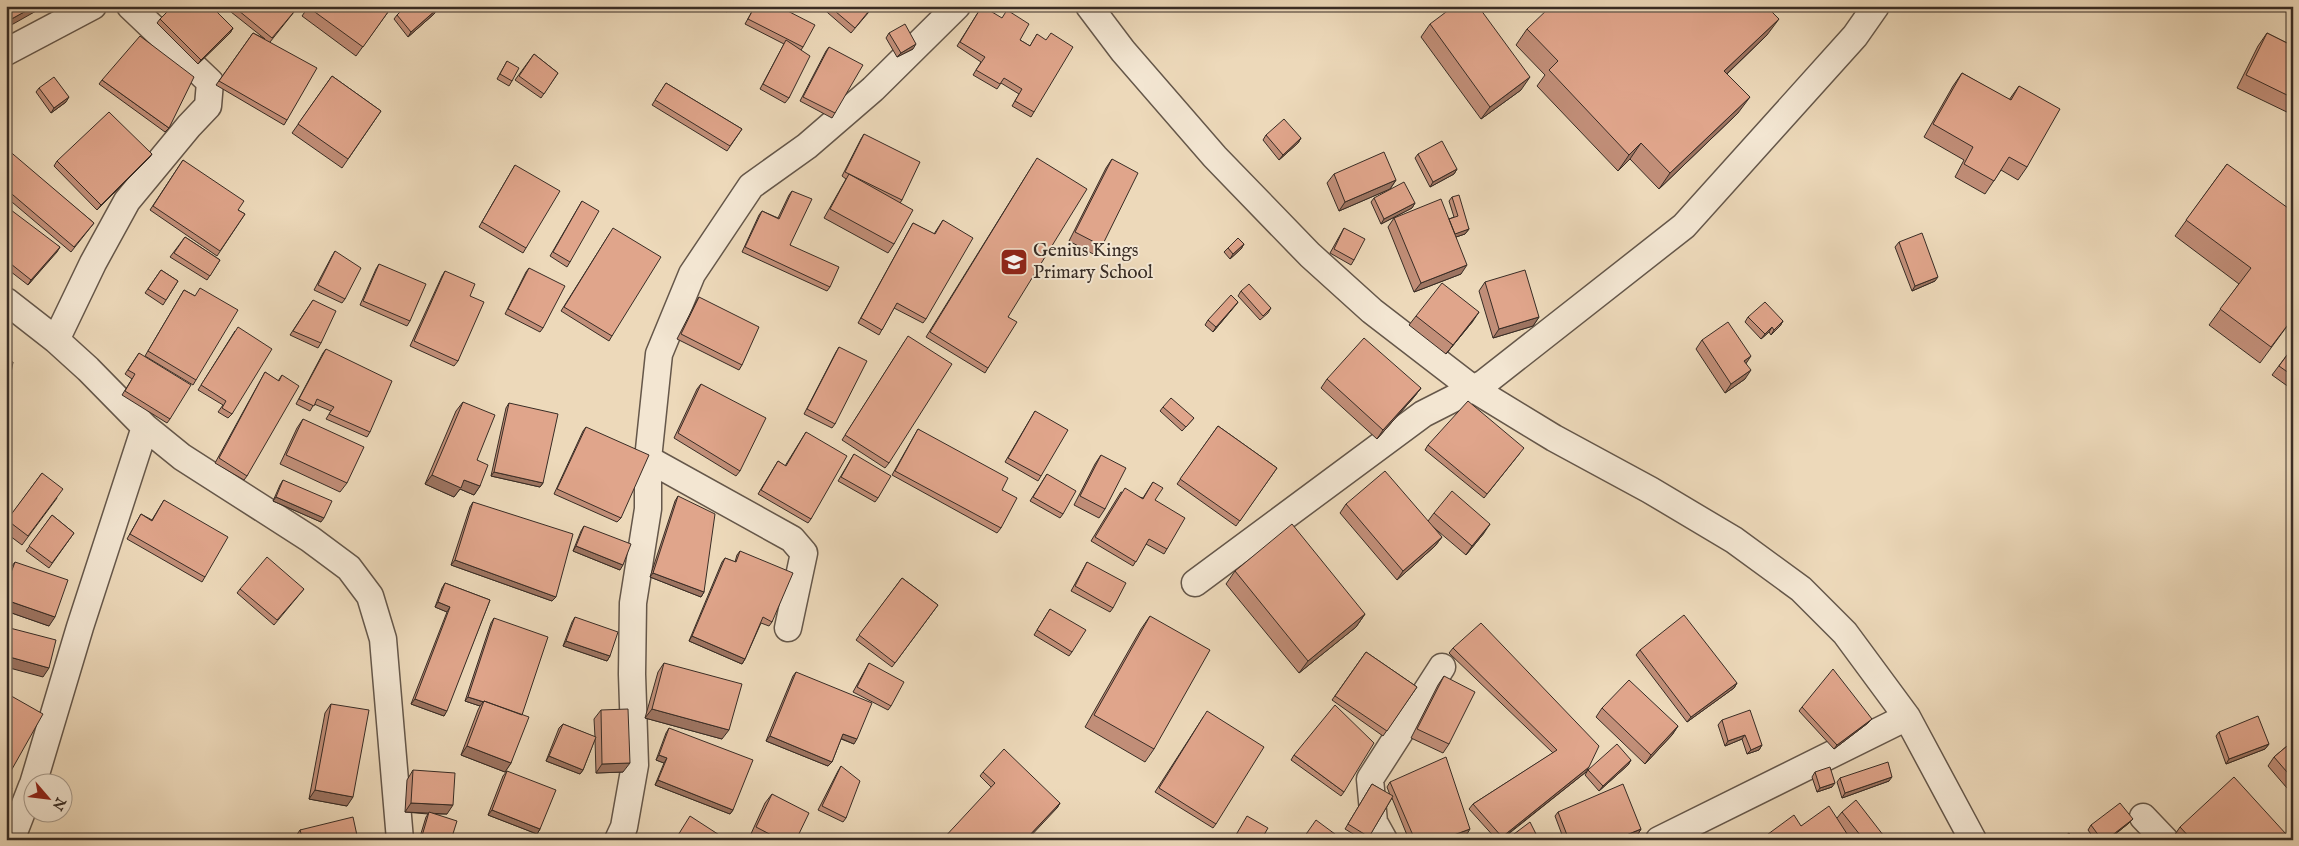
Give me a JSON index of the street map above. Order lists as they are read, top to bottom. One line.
{"places":{"school or university":["Genius Kings Primary School"]},"north":"bottom right"}
